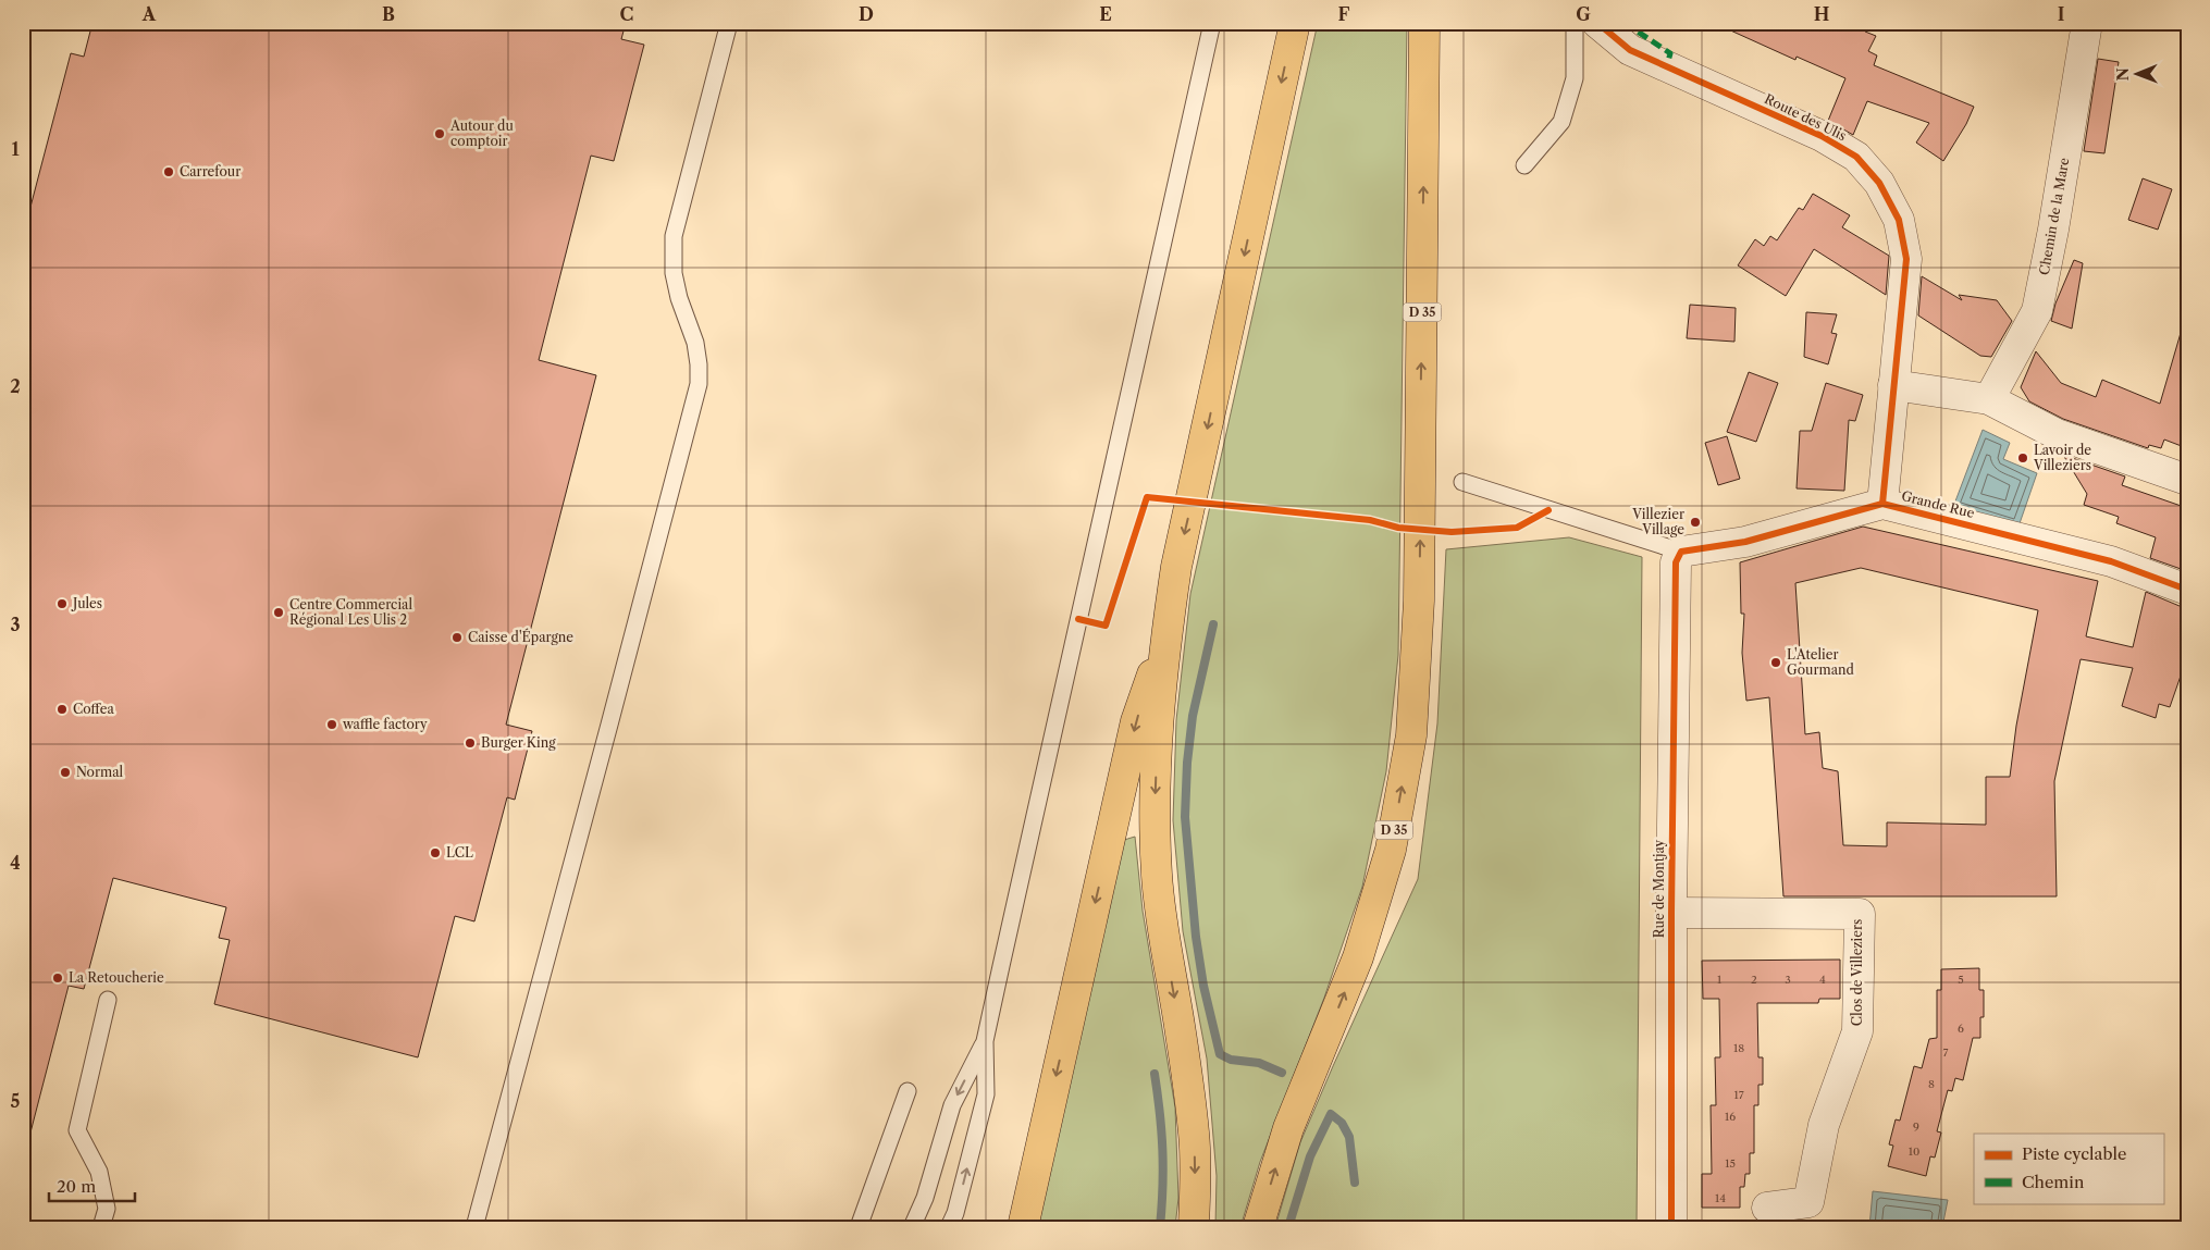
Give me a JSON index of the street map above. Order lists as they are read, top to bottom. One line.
{"streets":{"main road":["D 35"],"street":["Route des Ulis","Chemin de la Mare","Grande Rue","Rue de Montjay","Clos de Villeziers"]},"crossings":[["Route des Ulis","Grande Rue"],["Grande Rue","Rue de Montjay"],["Rue de Montjay","Clos de Villeziers"]],"places":["Autour du comptoir","Carrefour","Lavoir de Villeziers","Villezier Village","Jules","Centre Commercial Régional Les Ulis 2","Caisse d'Épargne","L'Atelier Gourmand","Coffea","waffle factory","Burger King","Normal","LCL","La Retoucherie"],"house_numbers":["1","2","3","4","5","6","18","7","8","17","16","9","10","15","14"],"legend":["Piste cyclable","Chemin"],"scale_bar":"20 m","north":"left","grid":{"columns":["A","B","C","D","E","F","G","H","I"],"rows":["1","2","3","4","5"]}}
